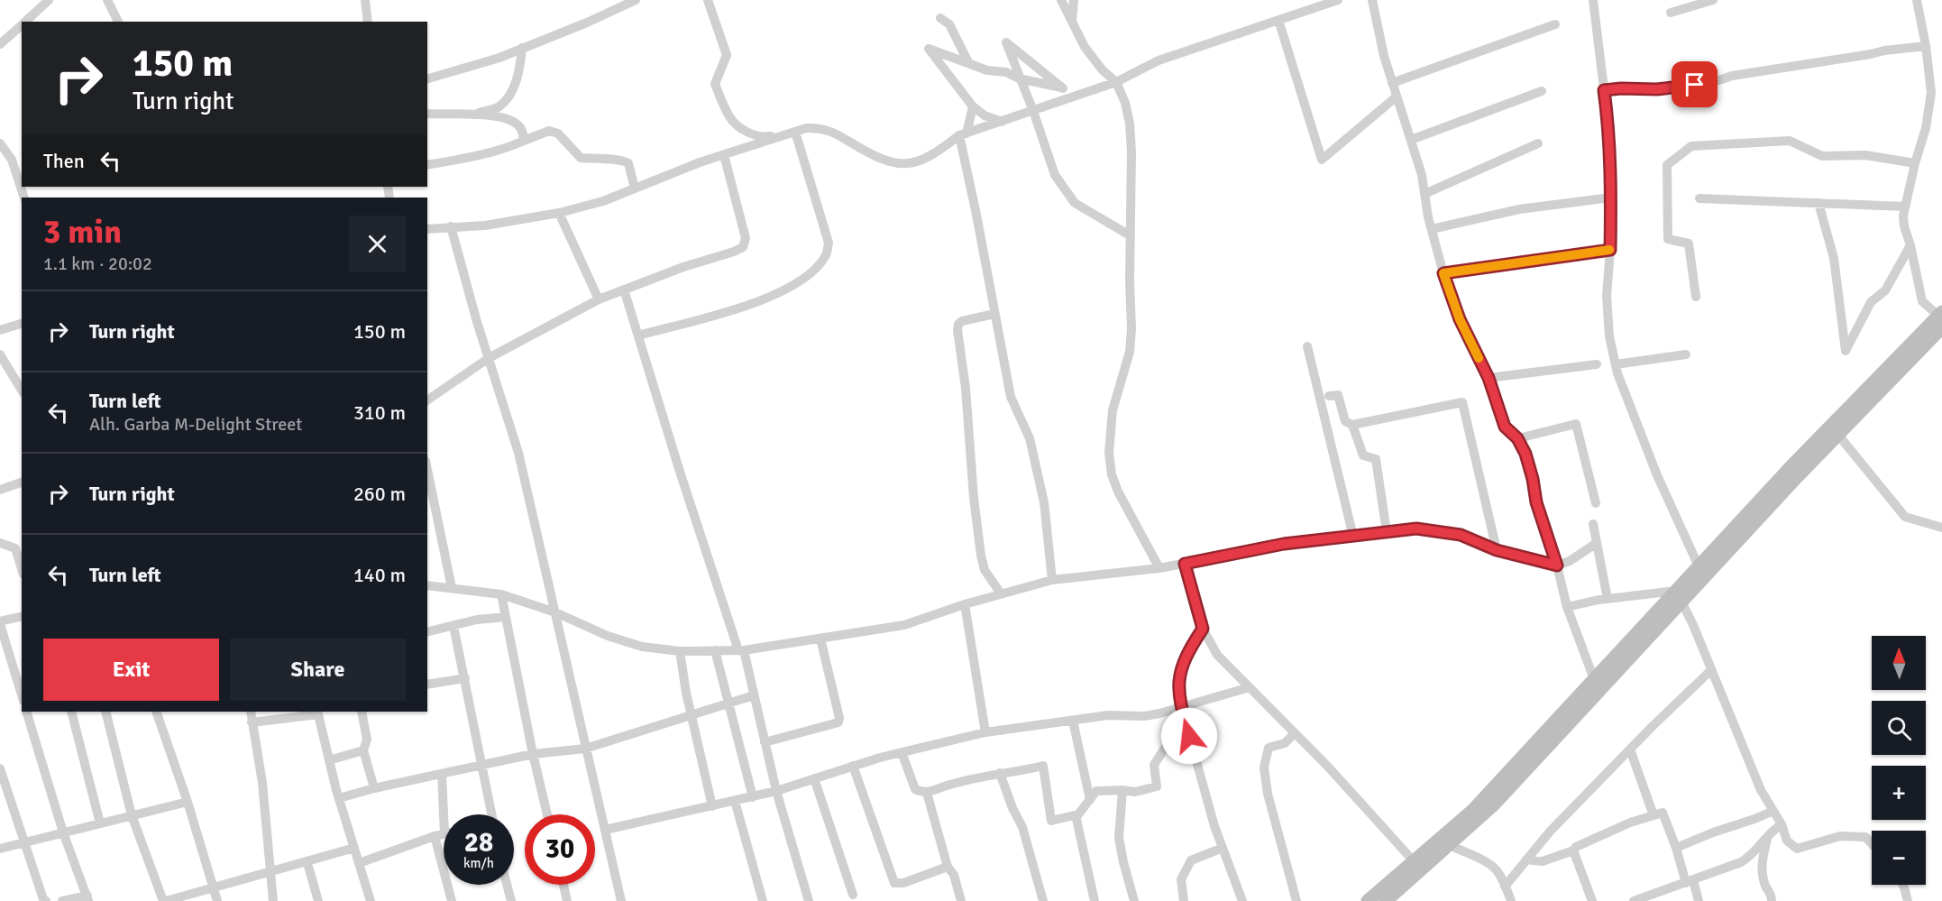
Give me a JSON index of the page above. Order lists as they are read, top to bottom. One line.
{"north":"top","page":{"turn":["150 m","Turn right"],"then":"Then","heading":["3 min","1.1 km · 20:02"],"list":[{"name":"Turn right","value":"150 m"},{"name":"Turn left","note":"Alh. Garba M-Delight Street","value":"310 m"},{"name":"Turn right","value":"260 m"},{"name":"Turn left","value":"140 m"}],"buttons":["Exit","Share"],"map_buttons":["+","−"],"speed":"28 km/h","limit":"30"}}
